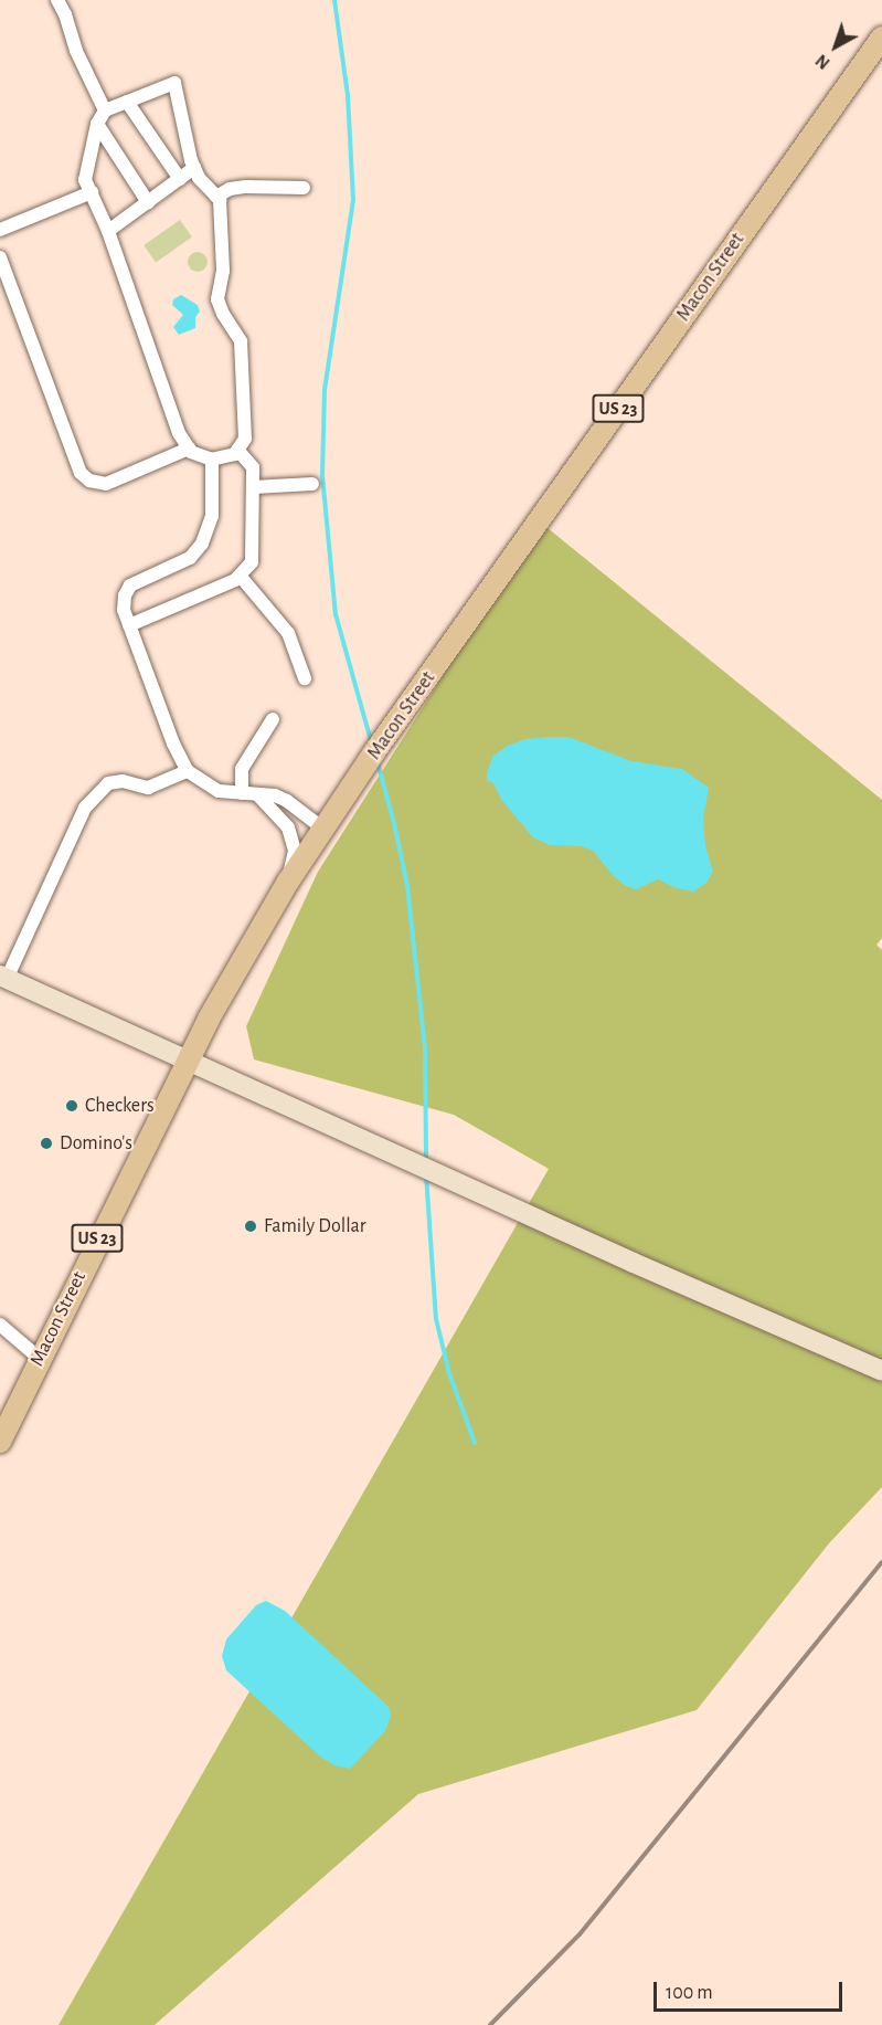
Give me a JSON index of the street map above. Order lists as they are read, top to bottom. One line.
{"streets":{"main road":["Macon Street","US 23"]},"places":["Checkers","Domino's","Family Dollar"],"scale_bar":"100 m","north":"bottom left"}
